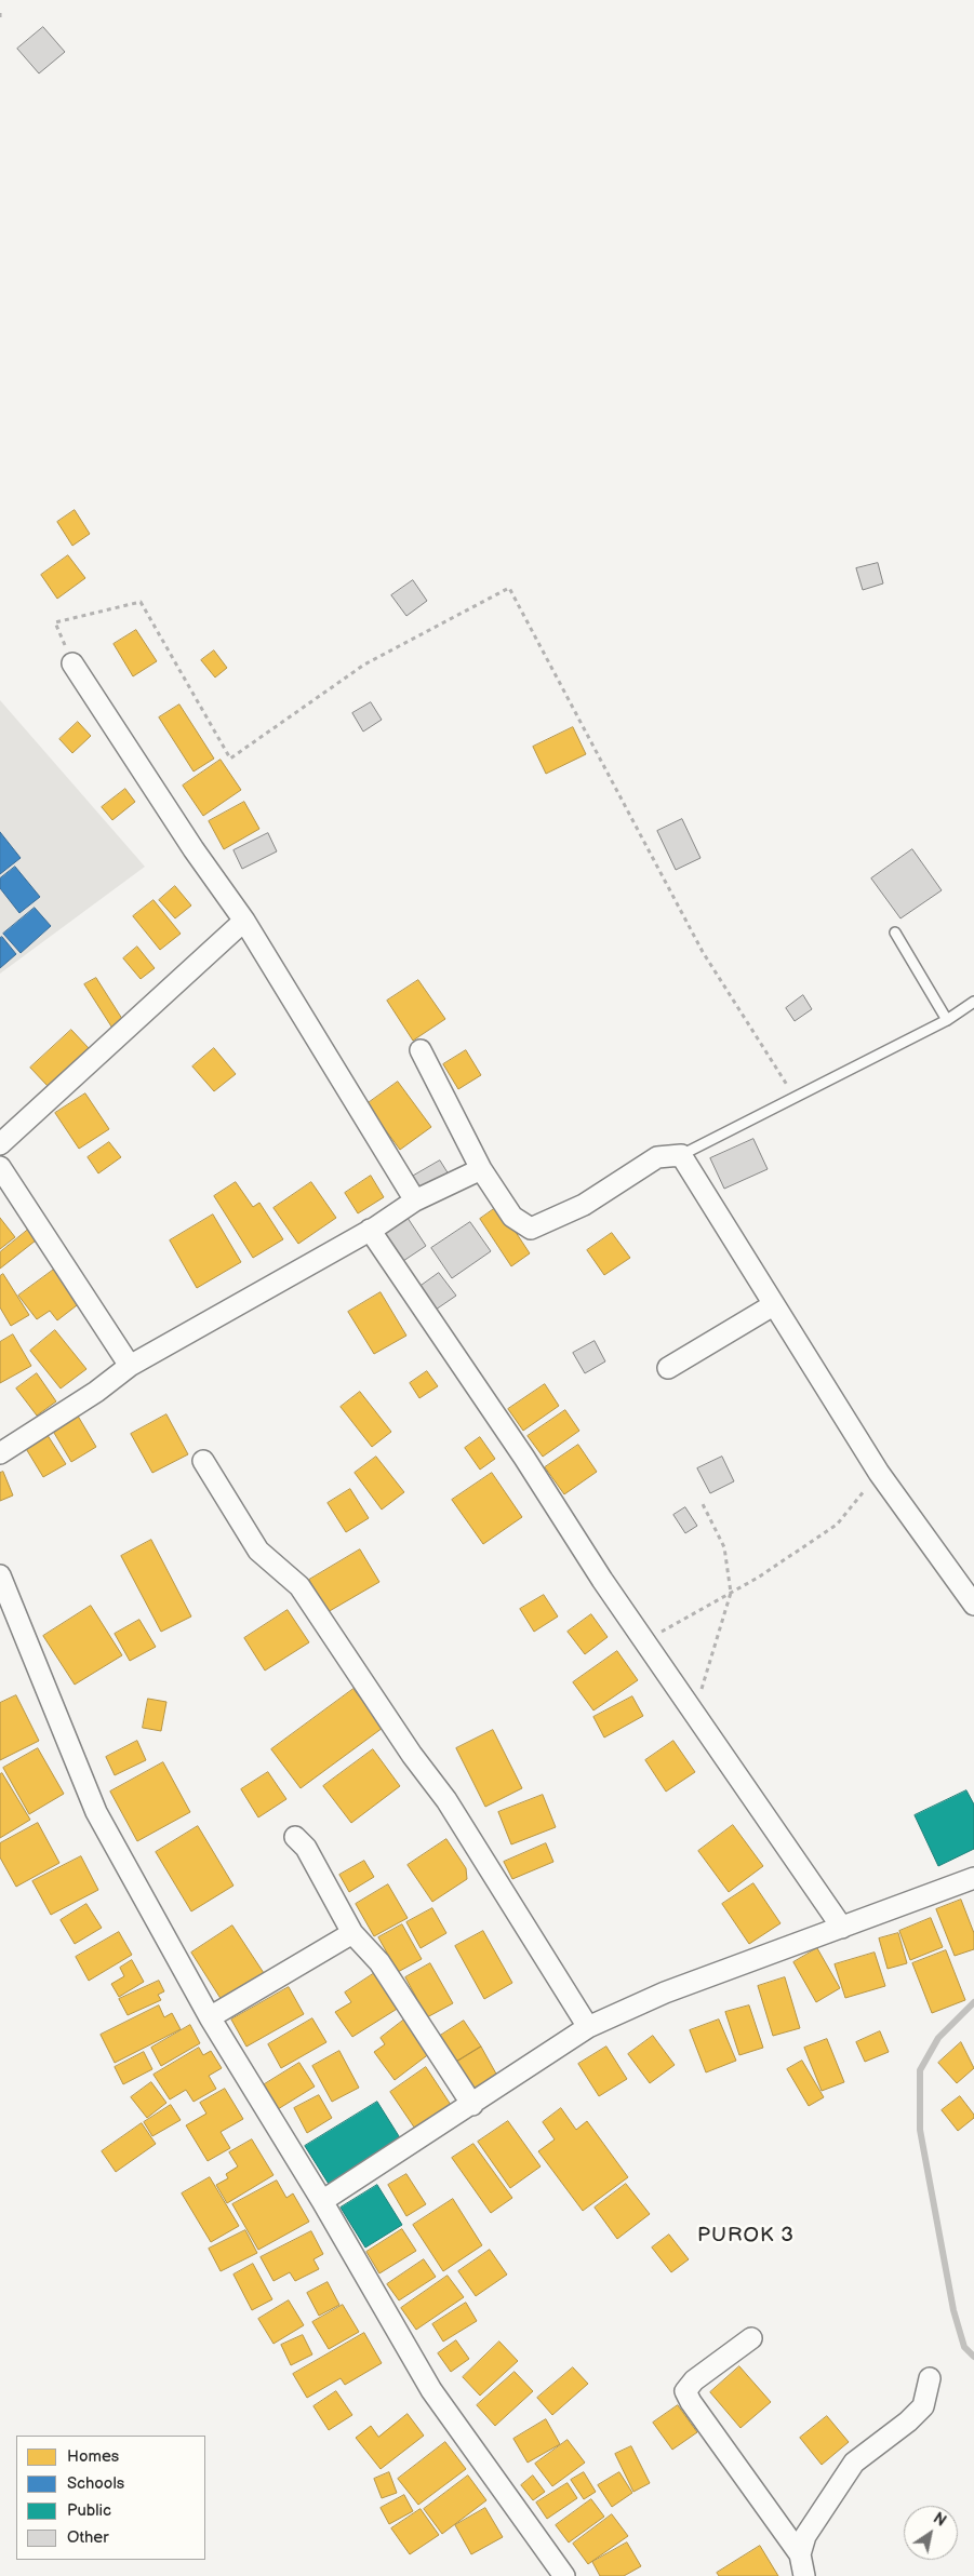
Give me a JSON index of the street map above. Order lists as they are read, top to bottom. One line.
{"districts":["PUROK 3"],"legend":["Homes","Schools","Public","Other"],"north":"top right"}
